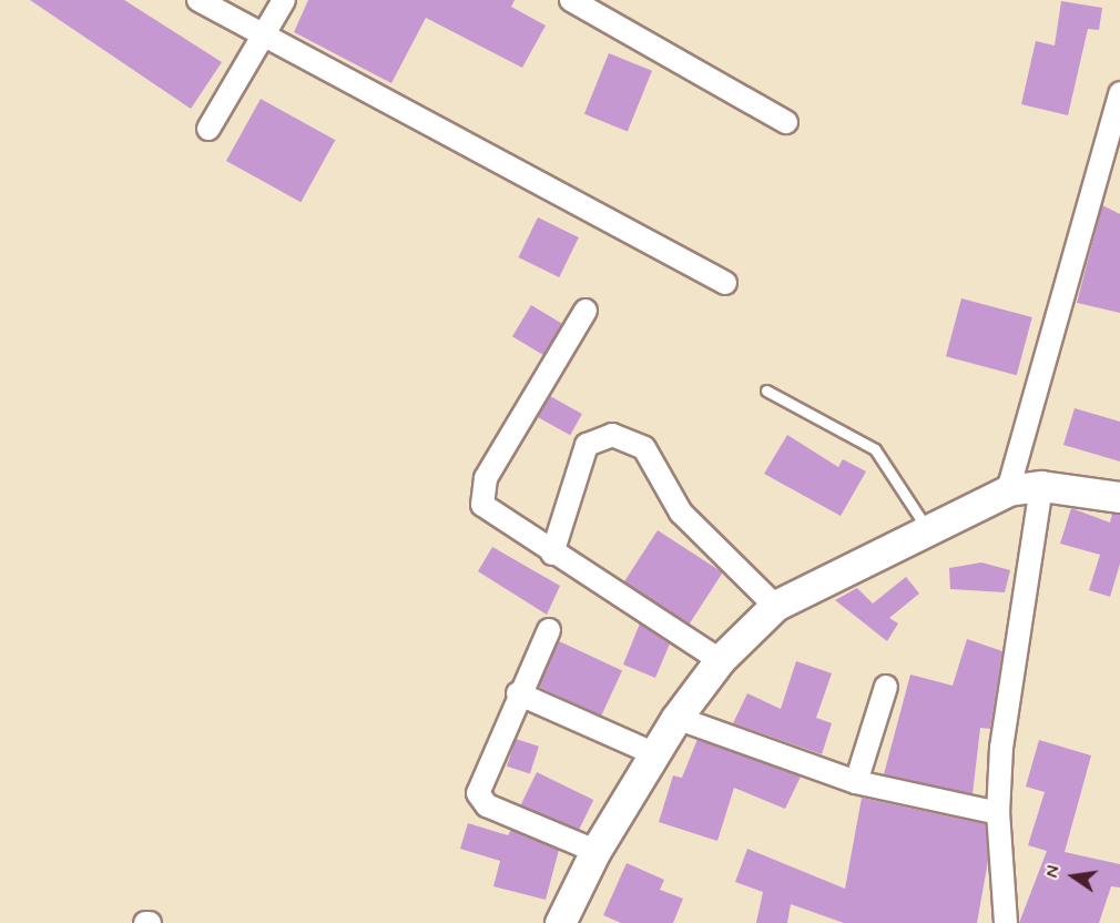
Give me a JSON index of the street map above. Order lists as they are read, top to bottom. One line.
{"north":"left"}
